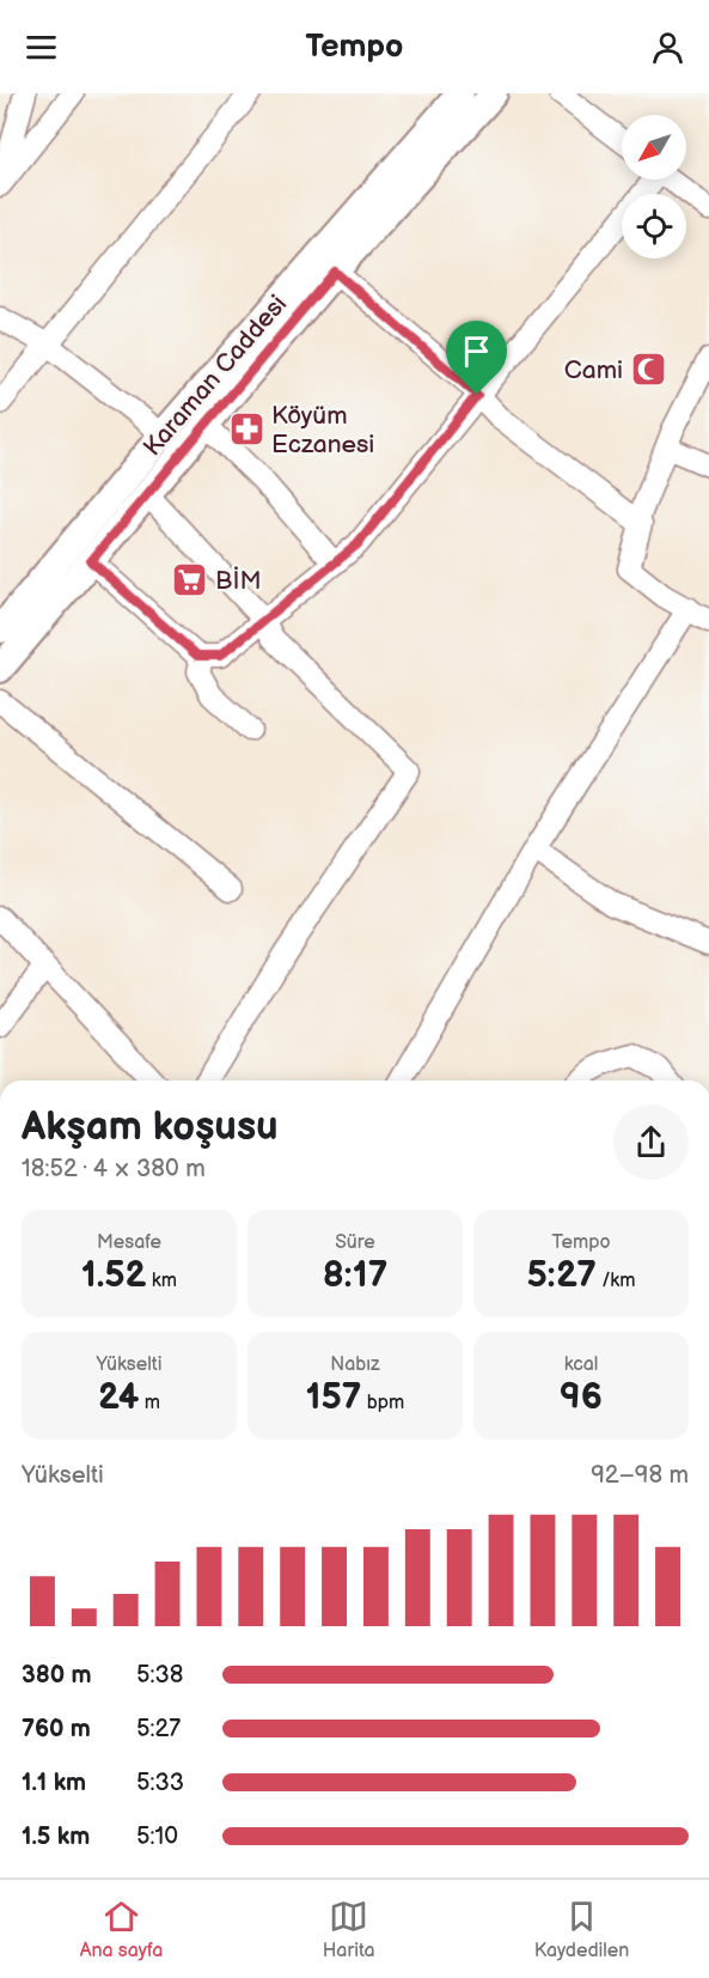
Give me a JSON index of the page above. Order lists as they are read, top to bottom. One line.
{"streets":{"main road":["Karaman Caddesi"]},"places":{"mosque":["Cami"],"pharmacy":["Köyüm Eczanesi"],"supermarket":["BİM"]},"north":"bottom left","page":{"header":"Tempo","heading":["Akşam koşusu","18:52 · 4 × 380 m"],"stats":[["Mesafe","1.52 km"],["Süre","8:17"],["Tempo","5:27 /km"],["Yükselti","24 m"],["Nabız","157 bpm"],["kcal","96"]],"chart":["Yükselti","92–98 m"],"list":[{"name":"380 m","note":"5:38"},{"name":"760 m","note":"5:27"},{"name":"1.1 km","note":"5:33"},{"name":"1.5 km","note":"5:10"}],"tabs":["Ana sayfa","Harita","Kaydedilen"]}}
